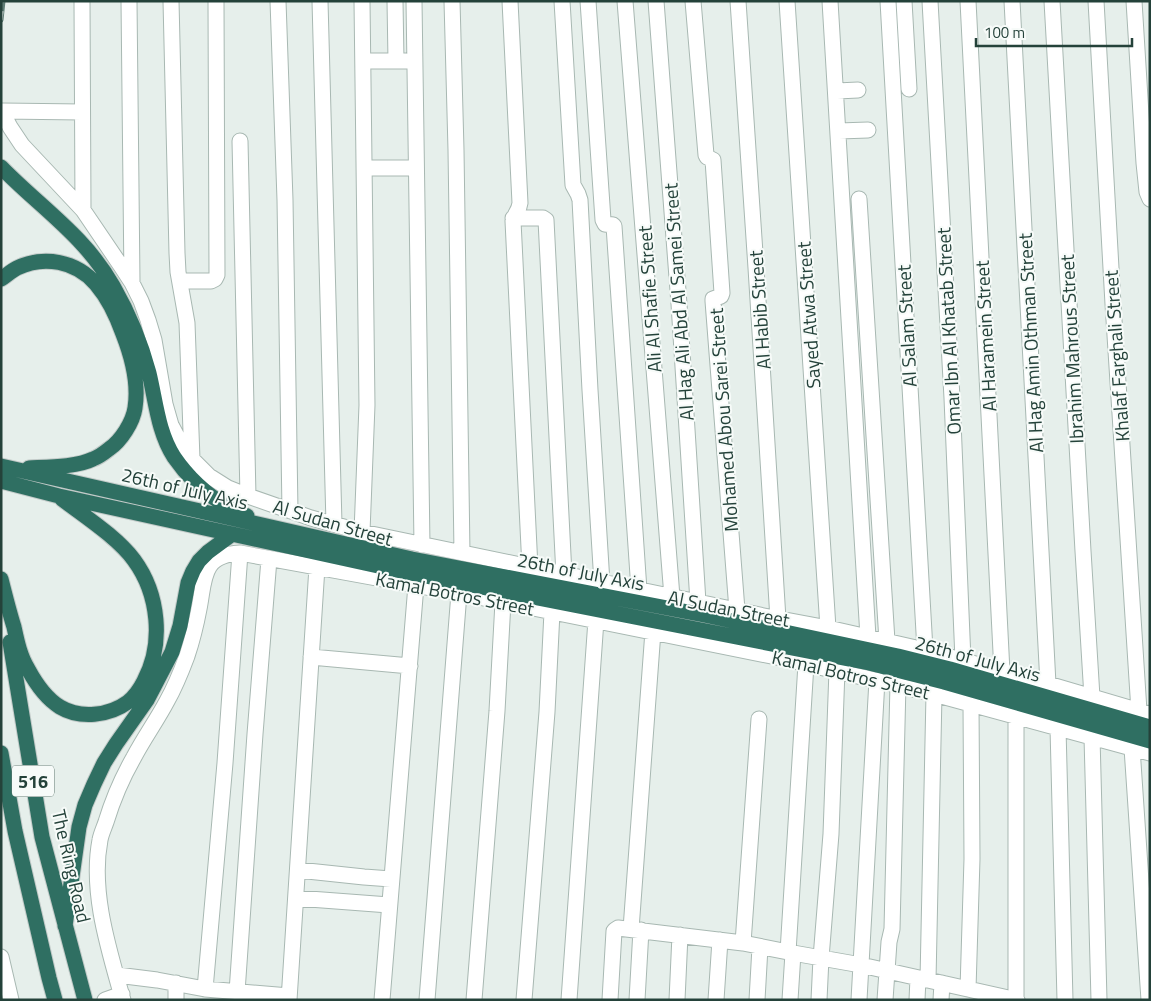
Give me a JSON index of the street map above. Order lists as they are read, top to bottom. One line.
{"streets":{"highway":["26th of July Axis","516","The Ring Road"],"street":["Ali Al Shafie Street","Al Hag Ali Abd Al Samei Street","Al Habib Street","Sayed Atwa Street","Al Salam Street","Omar Ibn Al Khatab Street","Al Haramein Street","Al Hag Amin Othman Street","Ibrahim Mahrous Street","Khalaf Farghali Street","Mohamed Abou Sarei Street","Al Sudan Street","Kamal Botros Street"]},"crossings":[["Ali Al Shafie Street","Al Sudan Street"],["Al Hag Ali Abd Al Samei Street","Al Sudan Street"],["Al Habib Street","Al Sudan Street"],["Sayed Atwa Street","Al Sudan Street"],["Al Salam Street","Al Sudan Street"],["Omar Ibn Al Khatab Street","Al Sudan Street"],["Al Haramein Street","Al Sudan Street"],["Al Hag Amin Othman Street","Al Sudan Street"],["Ibrahim Mahrous Street","Al Sudan Street"],["Khalaf Farghali Street","Al Sudan Street"],["Mohamed Abou Sarei Street","Al Sudan Street"]],"scale_bar":"100 m"}
